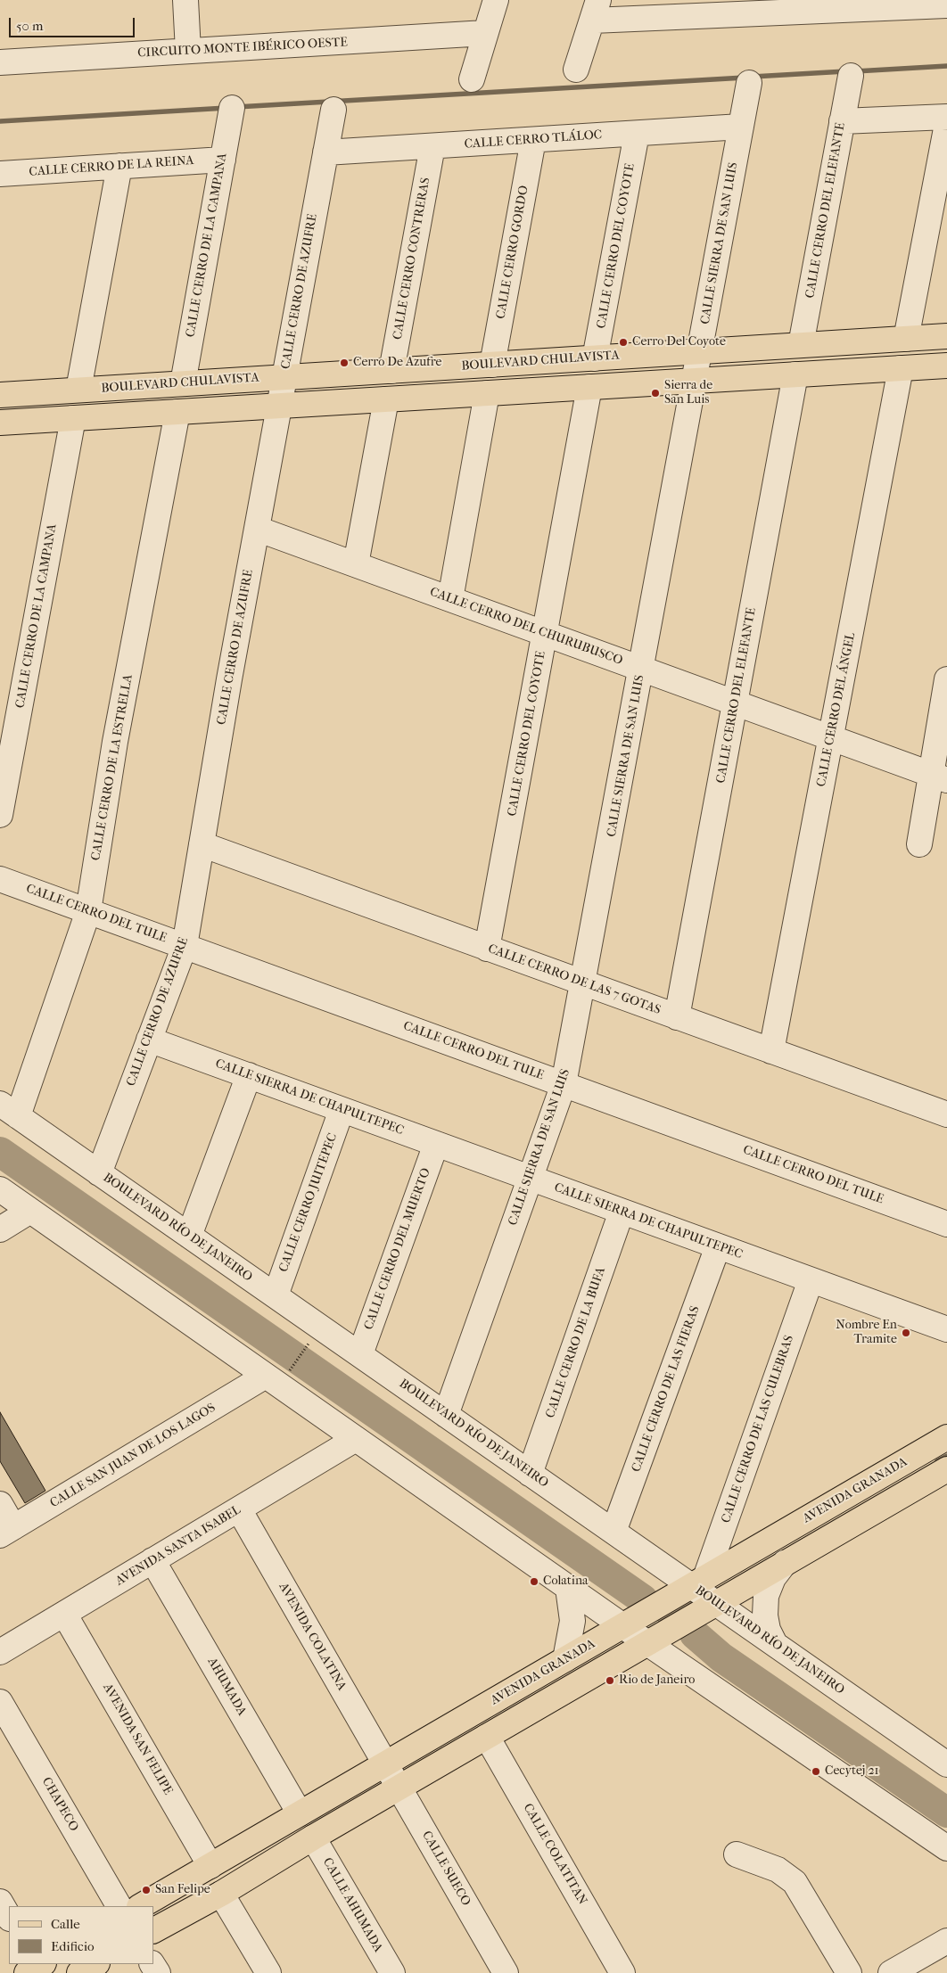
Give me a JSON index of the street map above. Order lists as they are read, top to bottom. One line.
{"streets":{"main road":["BOULEVARD CHULAVISTA","AVENIDA GRANADA"],"street":["CIRCUITO MONTE IBÉRICO OESTE","CALLE CERRO TLÁLOC","CALLE CERRO DE LA REINA","CALLE CERRO DEL ELEFANTE","CALLE SIERRA DE SAN LUIS","CALLE CERRO DE LA CAMPANA","CALLE CERRO DEL COYOTE","CALLE CERRO GORDO","CALLE CERRO CONTRERAS","CALLE CERRO DE AZUFRE","CALLE CERRO DEL CHURUBUSCO","CALLE CERRO DEL ÁNGEL","CALLE CERRO DE LA ESTRELLA","CALLE CERRO DEL TULE","CALLE CERRO DE LAS 7 GOTAS","CALLE SIERRA DE CHAPULTEPEC","CALLE CERRO JUITEPEC","BOULEVARD RÍO DE JANEIRO","CALLE CERRO DEL MUERTO","CALLE CERRO DE LA BUFA","CALLE CERRO DE LAS FIERAS","CALLE CERRO DE LAS CULEBRAS","CALLE SAN JUAN DE LOS LAGOS","AVENIDA SANTA ISABEL","AVENIDA COLATINA","AHUMADA","AVENIDA SAN FELIPE","CHAPECO","CALLE COLATITAN","CALLE SUECO","CALLE AHUMADA"]},"crossings":[["CALLE CERRO TLÁLOC","CALLE SIERRA DE SAN LUIS"],["CALLE CERRO TLÁLOC","CALLE CERRO DEL COYOTE"],["CALLE CERRO TLÁLOC","CALLE CERRO GORDO"],["CALLE CERRO TLÁLOC","CALLE CERRO CONTRERAS"],["CALLE CERRO TLÁLOC","CALLE CERRO DE AZUFRE"],["CALLE CERRO DE LA REINA","CALLE CERRO DE LA CAMPANA"],["CALLE CERRO DEL ELEFANTE","BOULEVARD CHULAVISTA"],["CALLE CERRO DEL ELEFANTE","CALLE CERRO DEL CHURUBUSCO"],["CALLE CERRO DEL ELEFANTE","CALLE CERRO DE LAS 7 GOTAS"],["CALLE SIERRA DE SAN LUIS","BOULEVARD CHULAVISTA"],["CALLE SIERRA DE SAN LUIS","CALLE CERRO DEL CHURUBUSCO"],["CALLE SIERRA DE SAN LUIS","CALLE CERRO DEL TULE"],["CALLE SIERRA DE SAN LUIS","CALLE CERRO DE LAS 7 GOTAS"],["CALLE SIERRA DE SAN LUIS","CALLE SIERRA DE CHAPULTEPEC"],["CALLE SIERRA DE SAN LUIS","BOULEVARD RÍO DE JANEIRO"],["CALLE CERRO DE LA CAMPANA","BOULEVARD CHULAVISTA"],["CALLE CERRO DEL COYOTE","BOULEVARD CHULAVISTA"],["CALLE CERRO DEL COYOTE","CALLE CERRO DEL CHURUBUSCO"],["CALLE CERRO DEL COYOTE","CALLE CERRO DE LAS 7 GOTAS"],["CALLE CERRO GORDO","BOULEVARD CHULAVISTA"],["CALLE CERRO CONTRERAS","BOULEVARD CHULAVISTA"],["CALLE CERRO DE AZUFRE","BOULEVARD CHULAVISTA"],["CALLE CERRO DE AZUFRE","CALLE CERRO DEL CHURUBUSCO"],["CALLE CERRO DE AZUFRE","CALLE CERRO DEL TULE"],["CALLE CERRO DE AZUFRE","CALLE CERRO DE LAS 7 GOTAS"],["CALLE CERRO DE AZUFRE","CALLE SIERRA DE CHAPULTEPEC"],["CALLE CERRO DE AZUFRE","BOULEVARD RÍO DE JANEIRO"],["CALLE CERRO DEL CHURUBUSCO","CALLE CERRO DEL ÁNGEL"],["CALLE CERRO DEL ÁNGEL","CALLE CERRO DE LAS 7 GOTAS"],["CALLE CERRO DE LA ESTRELLA","CALLE CERRO DEL TULE"],["CALLE CERRO DE LA ESTRELLA","BOULEVARD RÍO DE JANEIRO"],["CALLE SIERRA DE CHAPULTEPEC","CALLE CERRO JUITEPEC"],["CALLE SIERRA DE CHAPULTEPEC","CALLE CERRO DEL MUERTO"],["CALLE SIERRA DE CHAPULTEPEC","CALLE CERRO DE LA BUFA"],["CALLE SIERRA DE CHAPULTEPEC","CALLE CERRO DE LAS FIERAS"],["CALLE SIERRA DE CHAPULTEPEC","CALLE CERRO DE LAS CULEBRAS"],["CALLE CERRO JUITEPEC","BOULEVARD RÍO DE JANEIRO"],["BOULEVARD RÍO DE JANEIRO","CALLE CERRO DEL MUERTO"],["BOULEVARD RÍO DE JANEIRO","CALLE CERRO DE LA BUFA"],["BOULEVARD RÍO DE JANEIRO","CALLE CERRO DE LAS FIERAS"],["BOULEVARD RÍO DE JANEIRO","CALLE CERRO DE LAS CULEBRAS"],["BOULEVARD RÍO DE JANEIRO","AVENIDA GRANADA"],["CALLE CERRO DE LAS CULEBRAS","AVENIDA GRANADA"],["AVENIDA GRANADA","AVENIDA COLATINA"],["AVENIDA GRANADA","AHUMADA"],["AVENIDA GRANADA","AVENIDA SAN FELIPE"],["AVENIDA GRANADA","CALLE SUECO"],["AVENIDA SANTA ISABEL","AVENIDA COLATINA"],["AVENIDA SANTA ISABEL","AHUMADA"],["AVENIDA SANTA ISABEL","AVENIDA SAN FELIPE"],["AVENIDA COLATINA","CALLE SUECO"]],"places":["Cerro Del Coyote","Cerro De Azufre","Sierra de San Luis","Nombre En Tramite","Colatina","Rio de Janeiro","Cecytej 21","San Felipe"],"legend":["Calle","Edificio"],"scale_bar":"50 m"}
